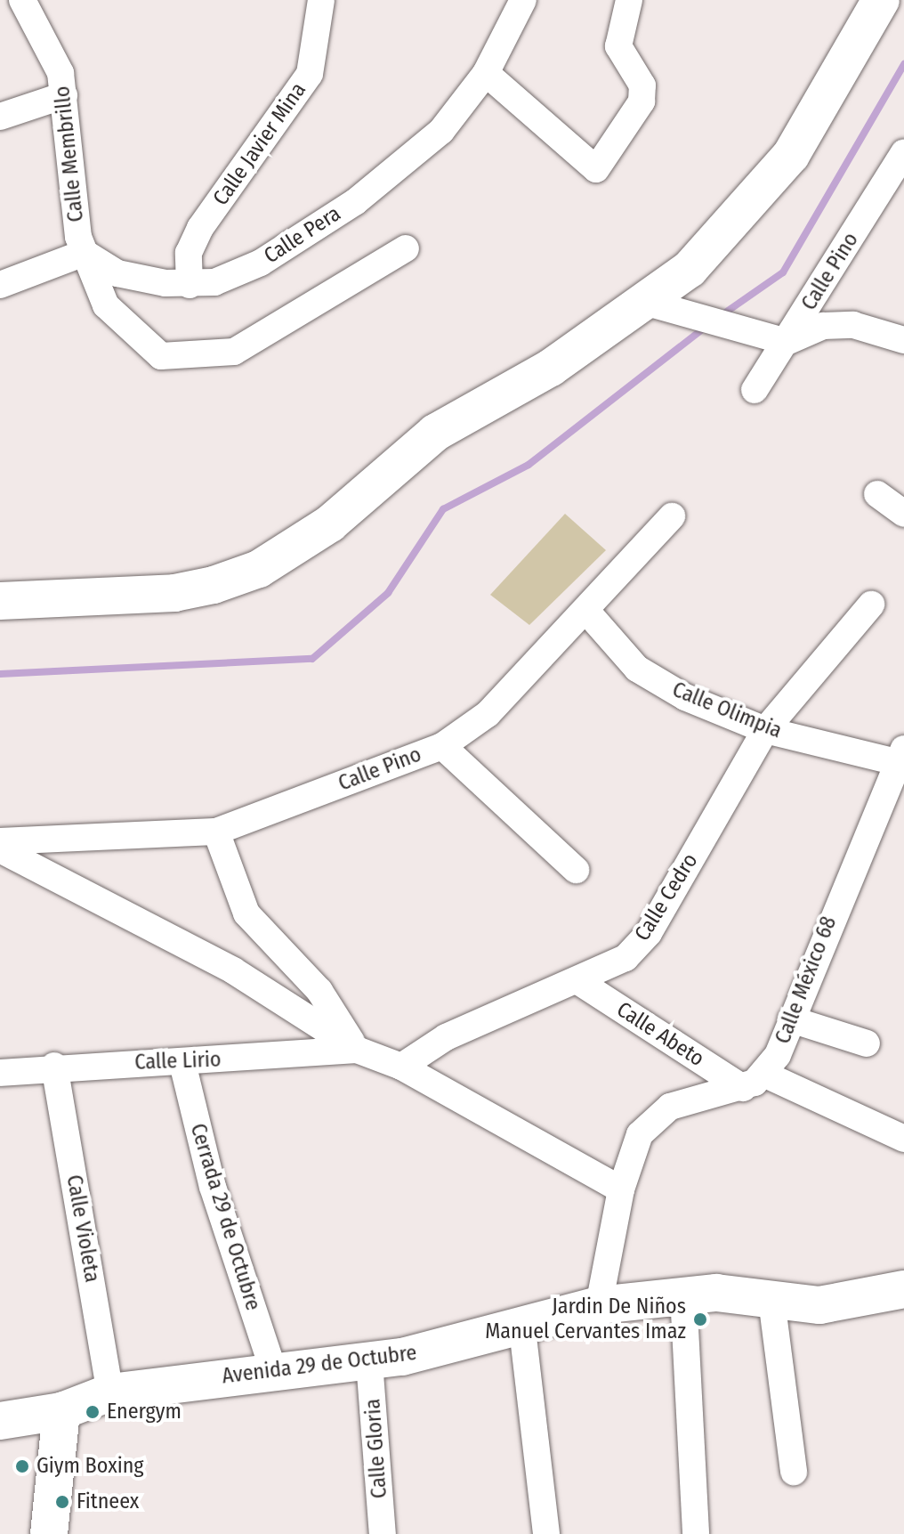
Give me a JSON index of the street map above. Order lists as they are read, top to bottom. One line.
{"streets":{"street":["Calle Javier Mina","Calle Membrillo","Calle Pera","Calle Pino","Calle Olimpia","Calle Cedro","Calle México 68","Calle Abeto","Calle Lirio","Cerrada 29 de Octubre","Calle Violeta","Avenida 29 de Octubre","Calle Gloria"]},"crossings":[["Calle Javier Mina","Calle Pera"],["Calle Membrillo","Calle Pera"],["Calle Pino","Calle Olimpia"],["Calle Olimpia","Calle Cedro"],["Calle Olimpia","Calle México 68"],["Calle Cedro","Calle Abeto"],["Calle México 68","Calle Abeto"],["Calle Lirio","Cerrada 29 de Octubre"],["Calle Lirio","Calle Violeta"],["Cerrada 29 de Octubre","Avenida 29 de Octubre"],["Calle Violeta","Avenida 29 de Octubre"],["Avenida 29 de Octubre","Calle Gloria"]],"places":["Jardin De Niños Manuel Cervantes Imaz","Energym","Giym Boxing","Fitneex"]}
